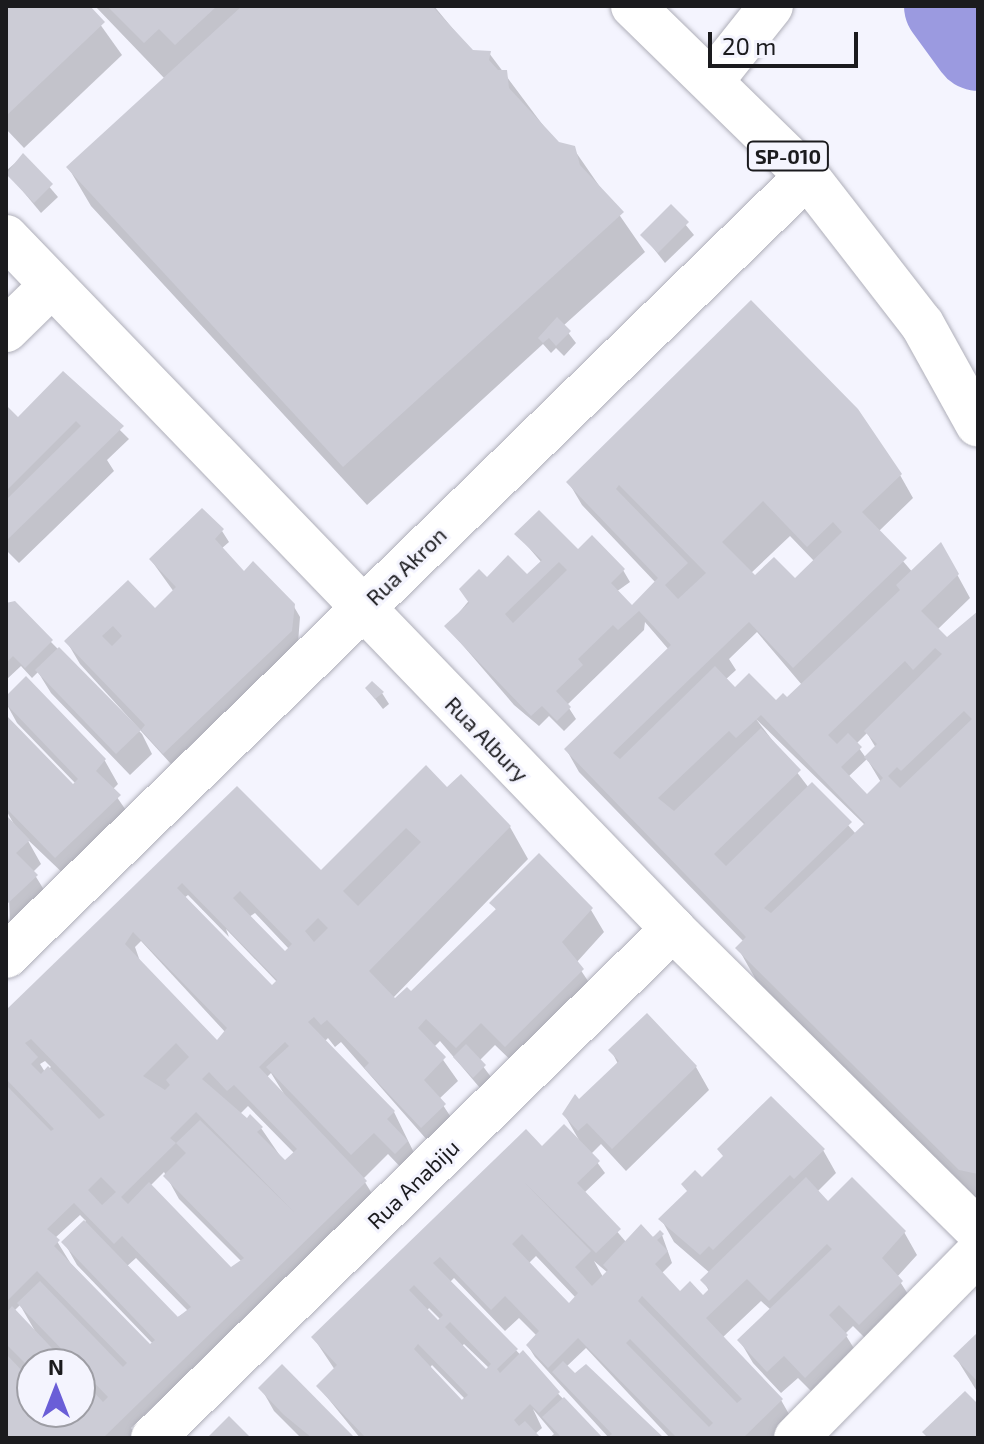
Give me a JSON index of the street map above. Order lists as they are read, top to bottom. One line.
{"streets":{"main road":["SP-010","Rua Akron","Rua Albury","Rua Anabiju"]},"crossings":[["SP-010","Rua Akron"],["Rua Akron","Rua Albury"],["Rua Albury","Rua Anabiju"]],"scale_bar":"20 m","north":"top"}
